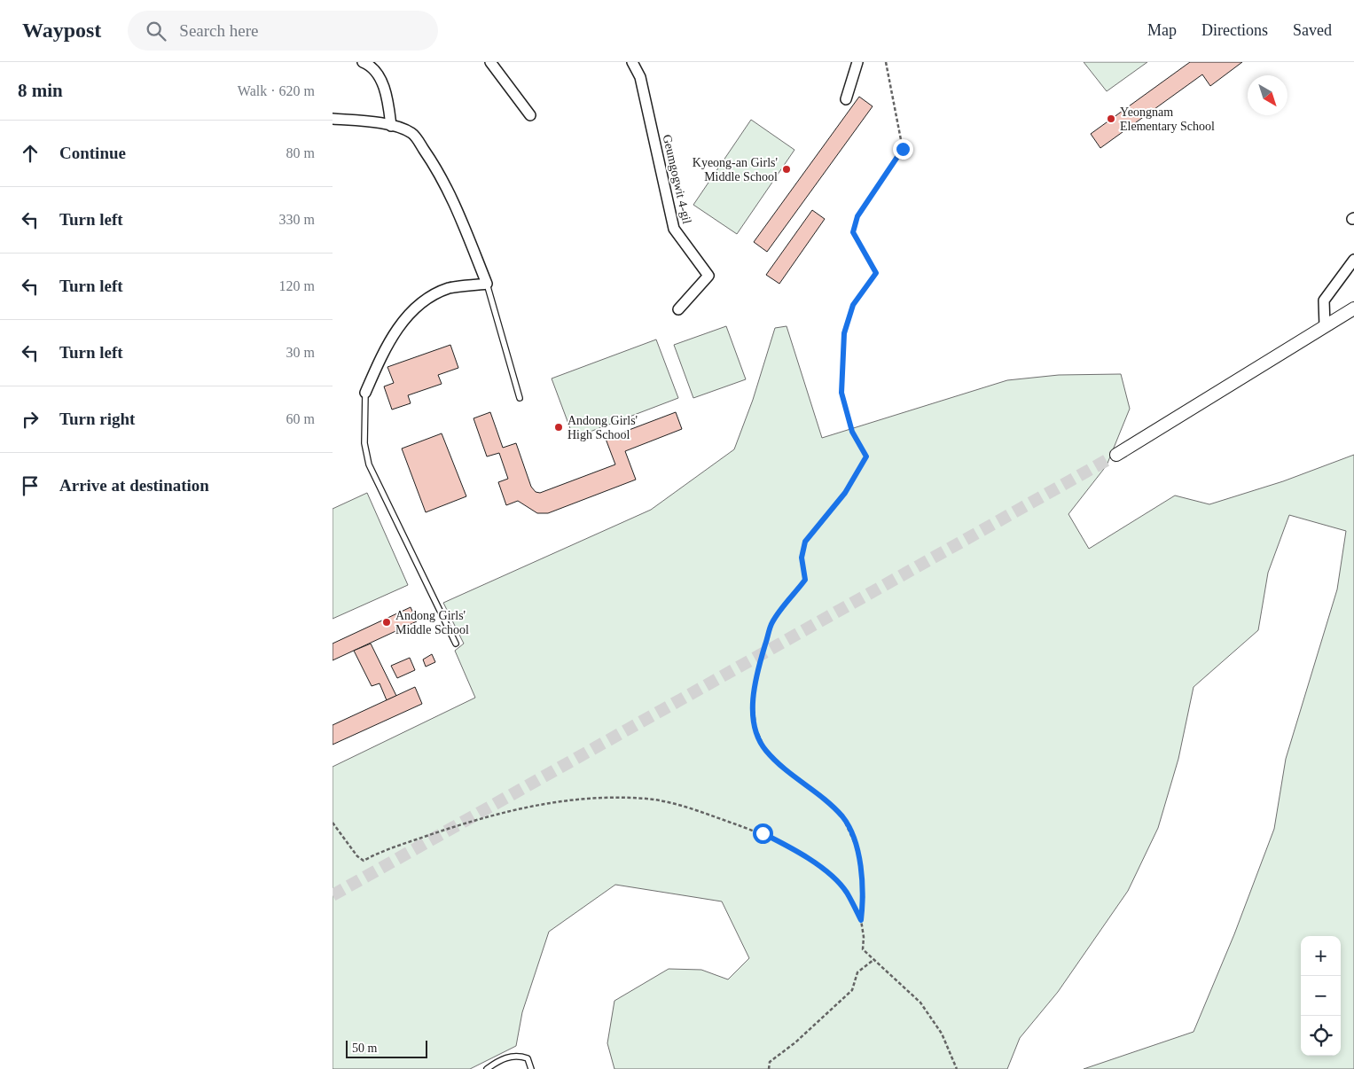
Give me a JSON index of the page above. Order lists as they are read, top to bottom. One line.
{"streets":{"street":["Geumgogwit 4-gil"]},"places":["Yeongnam Elementary School","Kyeong-an Girls' Middle School","Andong Girls' High School","Andong Girls' Middle School"],"scale_bar":"50 m","north":"bottom right","page":{"header":"Waypost","search":"Search here","nav":["Map","Directions","Saved"],"heading":["8 min","Walk · 620 m"],"list":[["Continue","80 m"],["Turn left","330 m"],["Turn left","120 m"],["Turn left","30 m"],["Turn right","60 m"],"Arrive at destination"],"map_buttons":["+","−"],"scale":"50 m"}}
